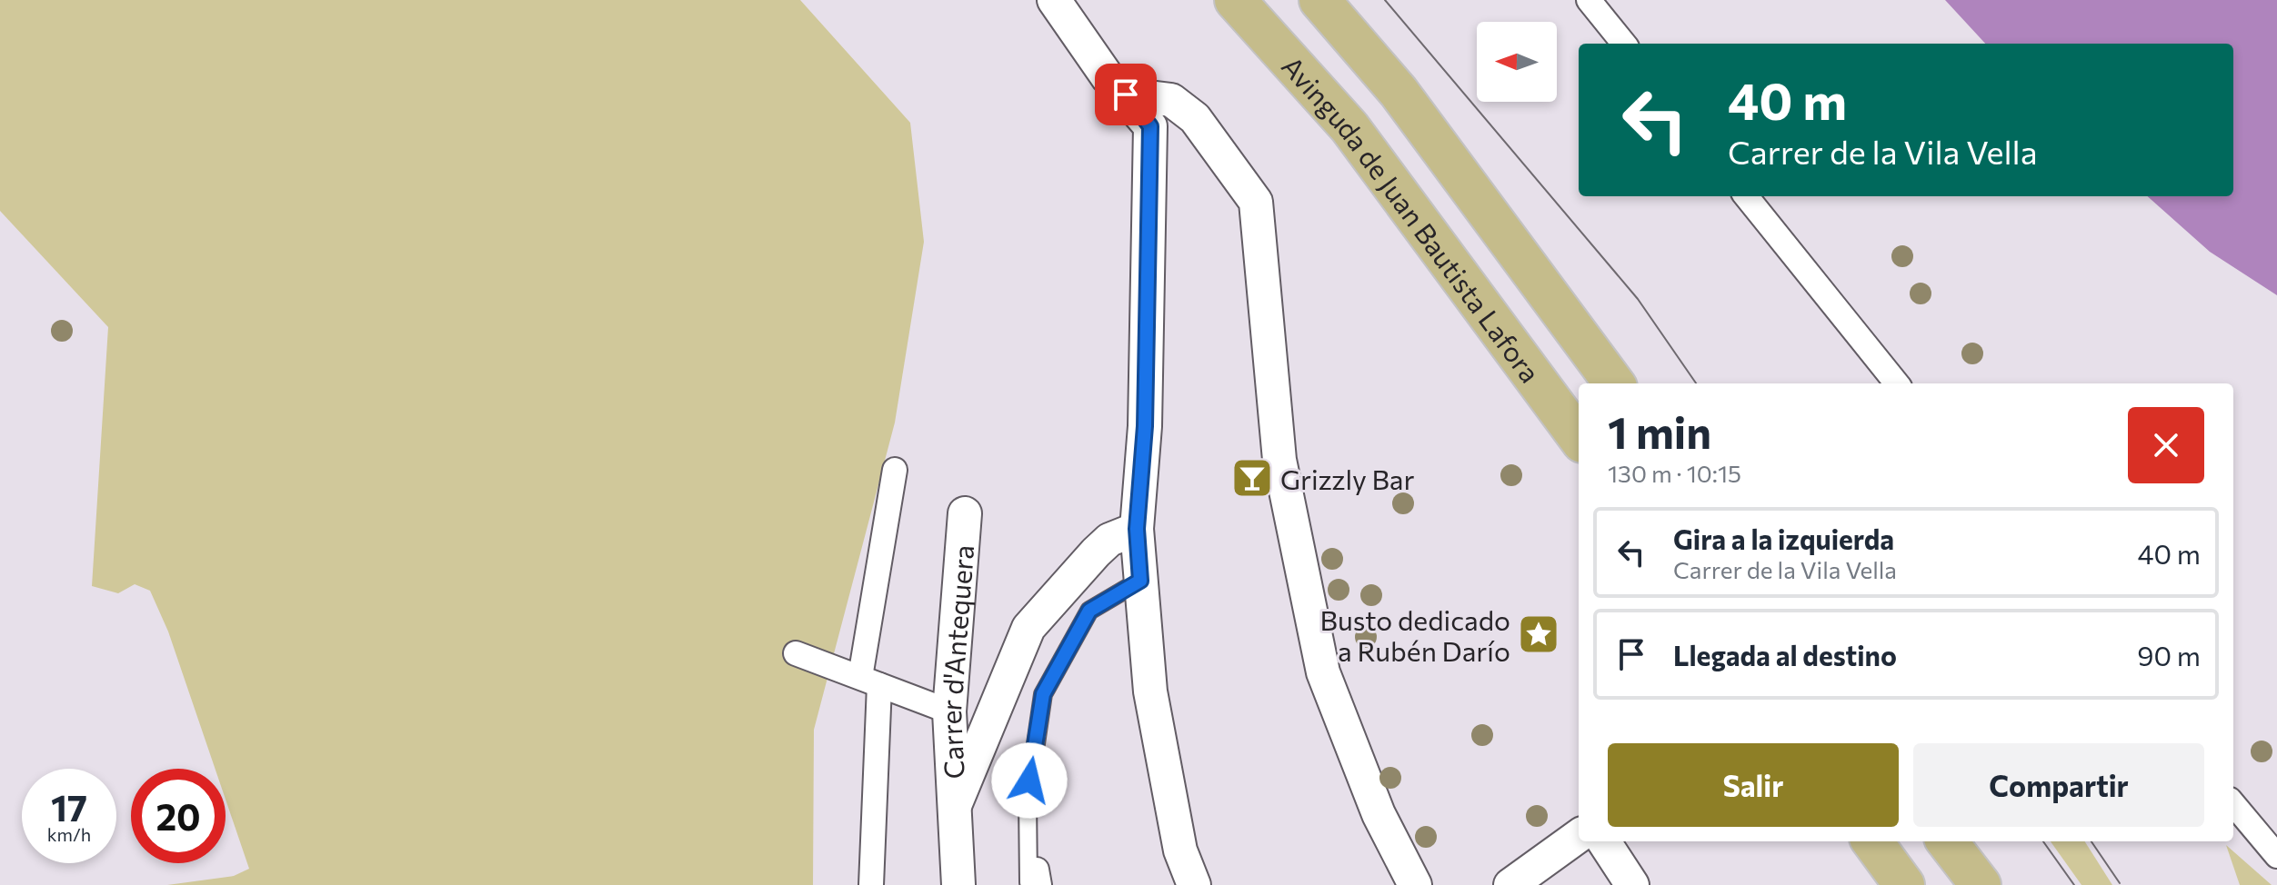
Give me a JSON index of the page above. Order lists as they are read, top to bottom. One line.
{"streets":{"main road":["Avinguda de Juan Bautista Lafora"],"street":["Carrer d'Antequera"]},"places":{"bar":["Grizzly Bar"],"place":["Busto dedicado a Rubén Darío"]},"north":"left","page":{"turn":["40 m","Carrer de la Vila Vella"],"heading":["1 min","130 m · 10:15"],"list":[{"name":"Gira a la izquierda","note":"Carrer de la Vila Vella","value":"40 m"},{"name":"Llegada al destino","value":"90 m"}],"buttons":["Salir","Compartir"],"speed":"17 km/h","limit":"20"}}
